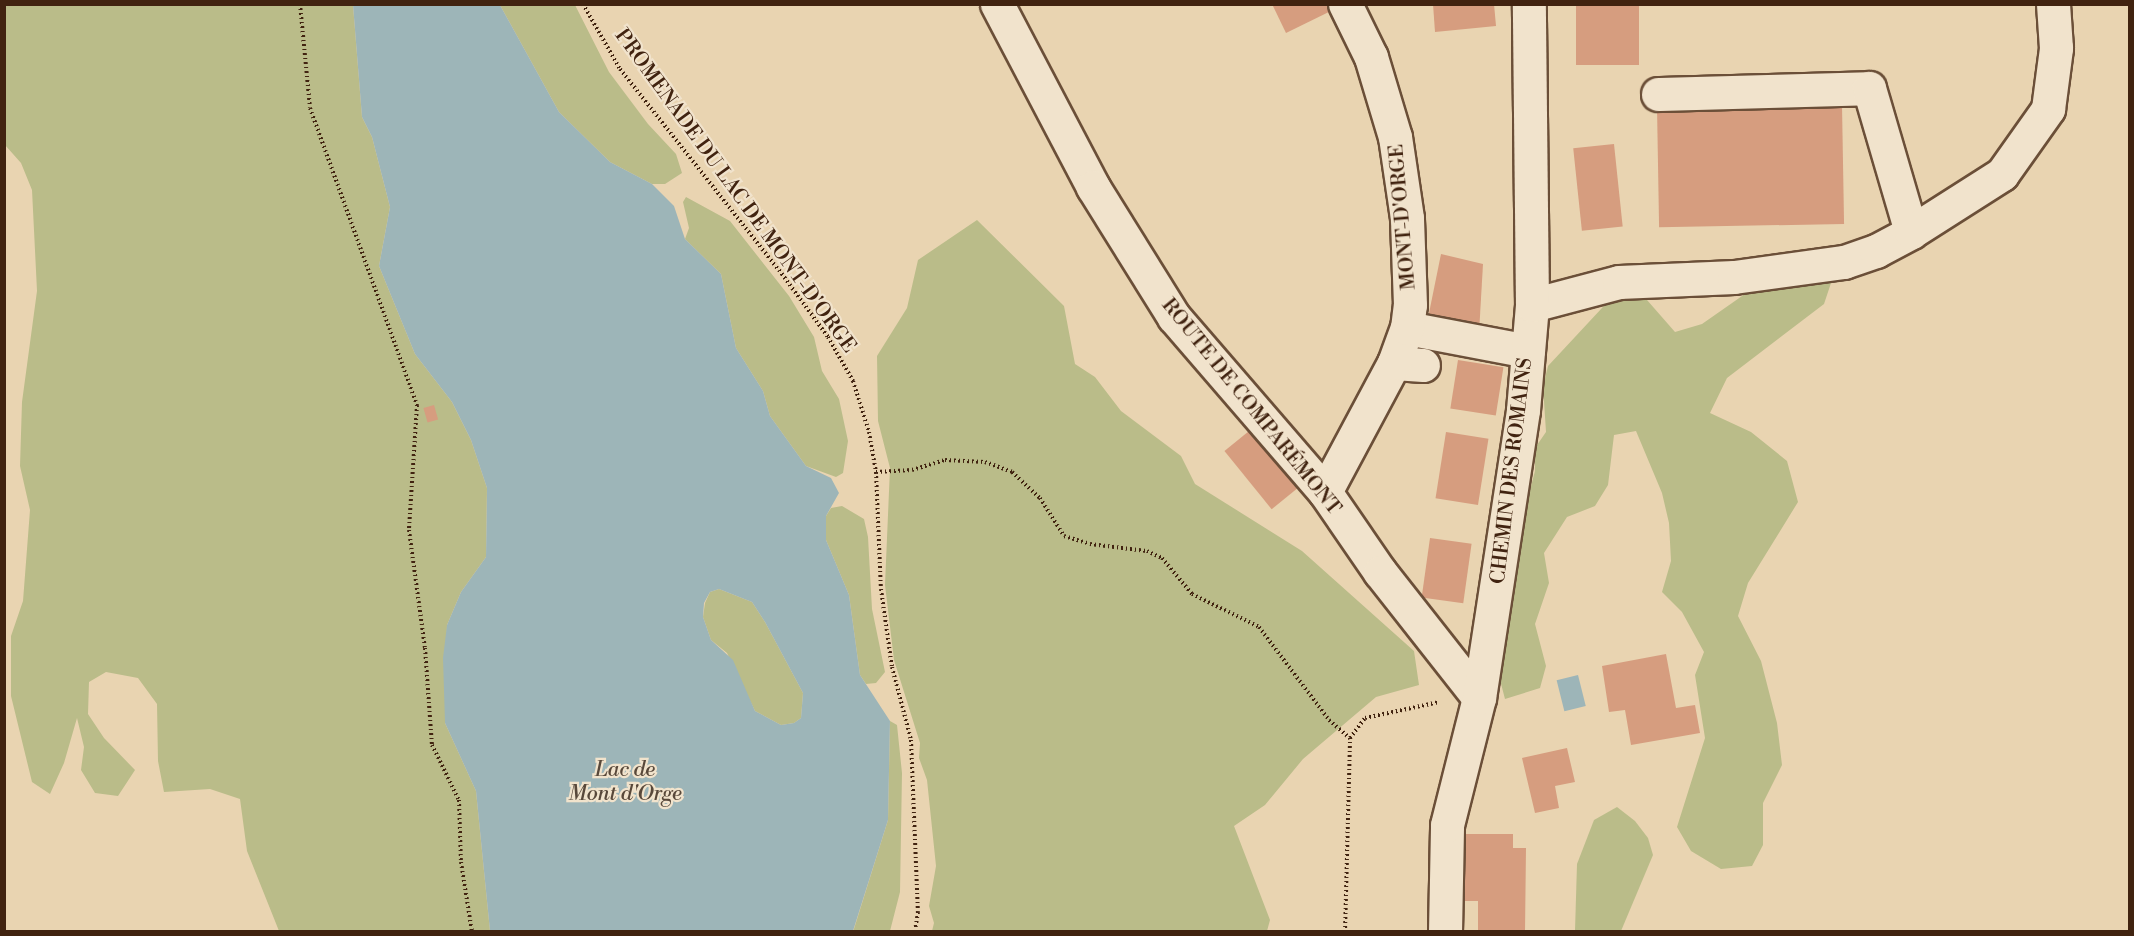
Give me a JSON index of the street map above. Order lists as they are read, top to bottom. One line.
{"streets":{"street":["MONT-D'ORGE","ROUTE DE COMPARÉMONT","CHEMIN DES ROMAINS"],"path":["PROMENADE DU LAC DE MONT-D'ORGE"]},"crossings":[["MONT-D'ORGE","ROUTE DE COMPARÉMONT"],["ROUTE DE COMPARÉMONT","CHEMIN DES ROMAINS"]],"water":["Lac de Mont d'Orge"]}
